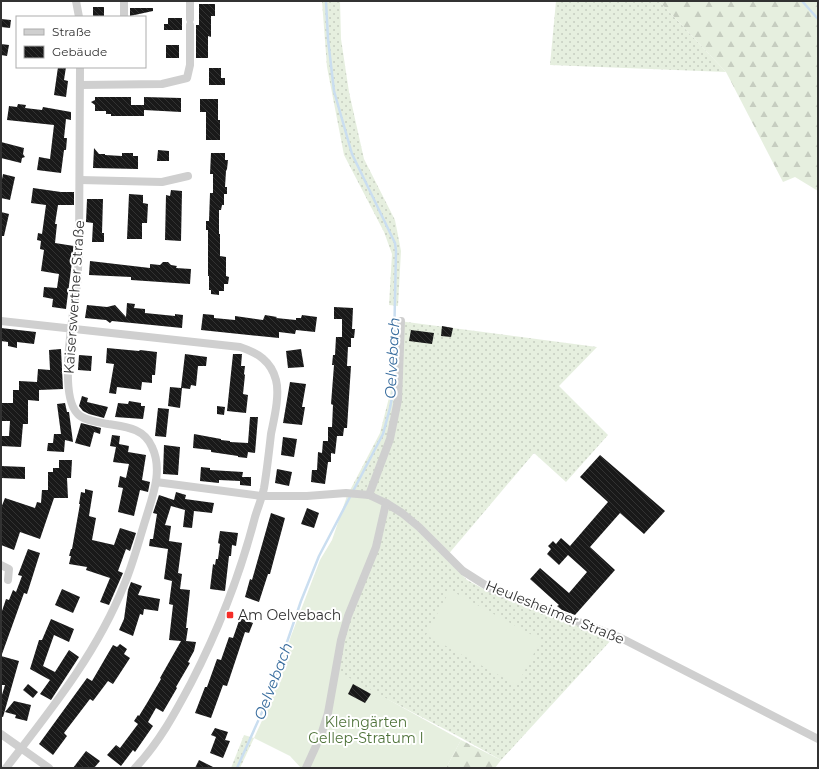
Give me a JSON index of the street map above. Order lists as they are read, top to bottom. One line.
{"streets":{"street":["Kaiserswerther Straße","Heulesheimer Straße"]},"crossings":[["Kaiserswerther Straße","Heulesheimer Straße"]],"water":["Oelvebach"],"parks":["Kleingärten Gellep-Stratum I"],"places":{"transit":["Am Oelvebach"]},"legend":["Straße","Gebäude"]}
